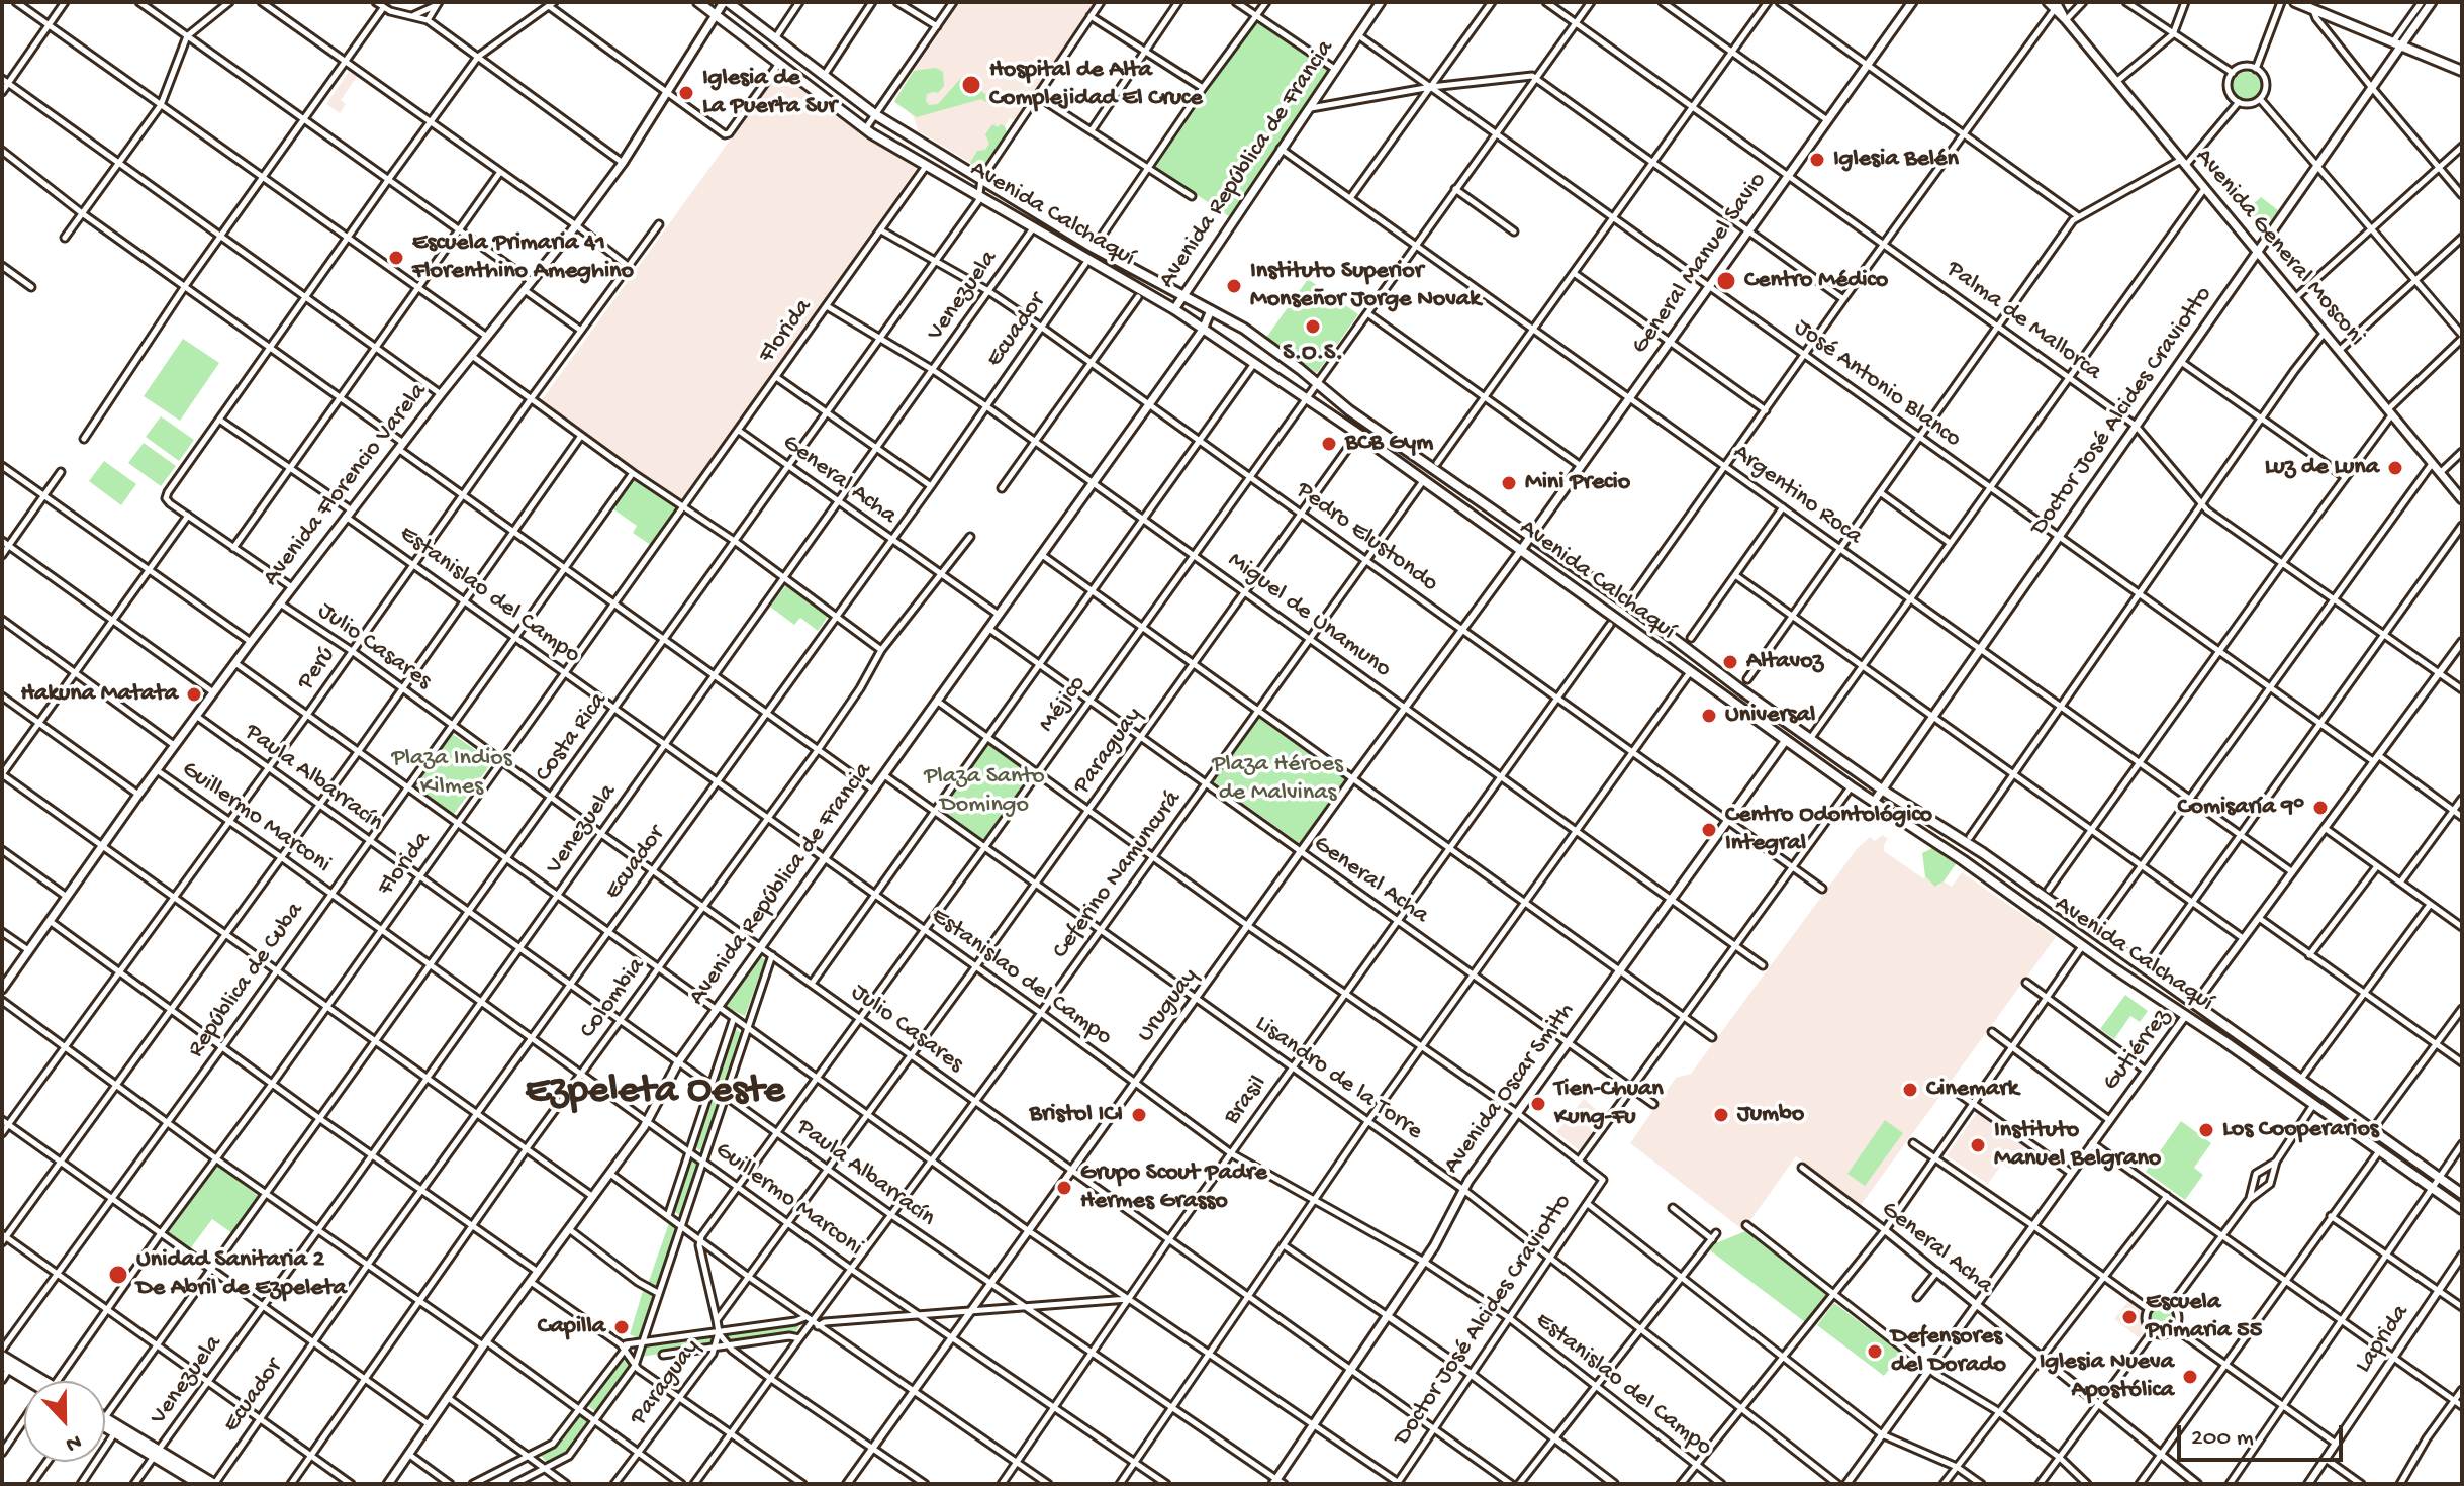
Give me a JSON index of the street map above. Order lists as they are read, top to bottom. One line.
{"streets":{"main road":["Avenida República de Francia","Avenida Calchaquí","Avenida General Mosconi","General Manuel Savio","Doctor José Alcides Craviotto","Avenida Florencio Varela","Avenida Oscar Smith"],"street":["Venezuela","Palma de Mallorca","Ecuador","Florida","José Antonio Blanco","General Acha","Argentino Roca","Pedro Elustondo","Estanislao del Campo","Miguel de Unamuno","Julio Casares","Perú","Méjico","Costa Rica","Paraguay","Paula Albarracín","Guillermo Marconi","Ceferino Namuncurá","República de Cuba","Colombia","Uruguay","Gutiérrez","Lisandro de la Torre","Brasil","Laprida"]},"crossings":[["Avenida República de Francia","Avenida Calchaquí"],["Avenida República de Francia","José Antonio Blanco"],["Avenida República de Francia","General Acha"],["Avenida República de Francia","Argentino Roca"],["Avenida República de Francia","Pedro Elustondo"],["Avenida República de Francia","Estanislao del Campo"],["Avenida República de Francia","Miguel de Unamuno"],["Avenida República de Francia","Julio Casares"],["Avenida República de Francia","Paula Albarracín"],["Avenida República de Francia","Guillermo Marconi"],["Avenida República de Francia","Lisandro de la Torre"],["Avenida Calchaquí","General Manuel Savio"],["Avenida Calchaquí","Venezuela"],["Avenida Calchaquí","Florida"],["Avenida Calchaquí","Doctor José Alcides Craviotto"],["Avenida Calchaquí","Avenida Florencio Varela"],["Avenida Calchaquí","Méjico"],["Avenida Calchaquí","Costa Rica"],["Avenida Calchaquí","Paraguay"],["Avenida Calchaquí","Ceferino Namuncurá"],["Avenida Calchaquí","Uruguay"],["Avenida Calchaquí","Gutiérrez"],["Avenida Calchaquí","Avenida Oscar Smith"],["Avenida General Mosconi","Doctor José Alcides Craviotto"],["General Manuel Savio","Palma de Mallorca"],["General Manuel Savio","José Antonio Blanco"],["General Manuel Savio","Argentino Roca"],["General Manuel Savio","Uruguay"],["Venezuela","General Acha"],["Venezuela","Pedro Elustondo"],["Venezuela","Estanislao del Campo"],["Venezuela","Miguel de Unamuno"],["Venezuela","Julio Casares"],["Venezuela","Paula Albarracín"],["Venezuela","Guillermo Marconi"],["Palma de Mallorca","Doctor José Alcides Craviotto"],["Palma de Mallorca","Méjico"],["Palma de Mallorca","Gutiérrez"],["Ecuador","General Acha"],["Ecuador","Pedro Elustondo"],["Ecuador","Estanislao del Campo"],["Ecuador","Miguel de Unamuno"],["Ecuador","Julio Casares"],["Ecuador","Paula Albarracín"],["Ecuador","Guillermo Marconi"],["Florida","General Acha"],["Florida","Pedro Elustondo"],["Florida","Estanislao del Campo"],["Florida","Miguel de Unamuno"],["Florida","Julio Casares"],["Florida","Paula Albarracín"],["Florida","Guillermo Marconi"],["José Antonio Blanco","Doctor José Alcides Craviotto"],["José Antonio Blanco","Méjico"],["José Antonio Blanco","Gutiérrez"],["Doctor José Alcides Craviotto","Argentino Roca"],["Doctor José Alcides Craviotto","Estanislao del Campo"],["Doctor José Alcides Craviotto","Julio Casares"],["Doctor José Alcides Craviotto","Lisandro de la Torre"],["General Acha","Méjico"],["General Acha","Costa Rica"],["General Acha","Paraguay"],["General Acha","Ceferino Namuncurá"],["General Acha","Colombia"],["General Acha","Uruguay"],["General Acha","Gutiérrez"],["General Acha","Avenida Oscar Smith"],["General Acha","Brasil"],["Avenida Florencio Varela","Estanislao del Campo"],["Avenida Florencio Varela","Julio Casares"],["Avenida Florencio Varela","Paula Albarracín"],["Avenida Florencio Varela","Guillermo Marconi"],["Argentino Roca","Méjico"],["Argentino Roca","Gutiérrez"],["Pedro Elustondo","Méjico"],["Pedro Elustondo","Costa Rica"],["Pedro Elustondo","Paraguay"],["Pedro Elustondo","Ceferino Namuncurá"],["Pedro Elustondo","Uruguay"],["Pedro Elustondo","Avenida Oscar Smith"],["Pedro Elustondo","Brasil"],["Estanislao del Campo","Perú"],["Estanislao del Campo","Méjico"],["Estanislao del Campo","Costa Rica"],["Estanislao del Campo","Paraguay"],["Estanislao del Campo","Ceferino Namuncurá"],["Estanislao del Campo","República de Cuba"],["Estanislao del Campo","Colombia"],["Estanislao del Campo","Uruguay"],["Estanislao del Campo","Avenida Oscar Smith"],["Estanislao del Campo","Brasil"],["Miguel de Unamuno","Méjico"],["Miguel de Unamuno","Costa Rica"],["Miguel de Unamuno","Paraguay"],["Miguel de Unamuno","Ceferino Namuncurá"],["Miguel de Unamuno","Uruguay"],["Miguel de Unamuno","Avenida Oscar Smith"],["Miguel de Unamuno","Brasil"],["Julio Casares","Perú"],["Julio Casares","Méjico"],["Julio Casares","Costa Rica"],["Julio Casares","Paraguay"],["Julio Casares","Ceferino Namuncurá"],["Julio Casares","República de Cuba"],["Julio Casares","Colombia"],["Julio Casares","Uruguay"],["Julio Casares","Avenida Oscar Smith"],["Julio Casares","Brasil"],["Perú","Paula Albarracín"],["Perú","Guillermo Marconi"],["Méjico","Paula Albarracín"],["Méjico","Guillermo Marconi"],["Méjico","Lisandro de la Torre"],["Costa Rica","Paula Albarracín"],["Costa Rica","Guillermo Marconi"],["Paraguay","Paula Albarracín"],["Paraguay","Guillermo Marconi"],["Paraguay","Lisandro de la Torre"],["Paula Albarracín","Ceferino Namuncurá"],["Paula Albarracín","República de Cuba"],["Paula Albarracín","Colombia"],["Paula Albarracín","Uruguay"],["Paula Albarracín","Avenida Oscar Smith"],["Paula Albarracín","Brasil"],["Guillermo Marconi","Ceferino Namuncurá"],["Guillermo Marconi","República de Cuba"],["Guillermo Marconi","Colombia"],["Guillermo Marconi","Uruguay"],["Guillermo Marconi","Brasil"],["Ceferino Namuncurá","Lisandro de la Torre"],["Uruguay","Lisandro de la Torre"],["Lisandro de la Torre","Avenida Oscar Smith"],["Lisandro de la Torre","Brasil"]],"districts":["Ezpeleta Oeste"],"parks":["Plaza Indios Kilmes","Plaza Héroes de Malvinas","Plaza Santo Domingo"],"places":["Hospital de Alta Complejidad El Cruce","Iglesia de La Puerta Sur","Iglesia Belén","Escuela Primaria 41 Florenthino Ameghino","Centro Médico","Instituto Superior Monseñor Jorge Novak","S.O.S.","BCB Gym","Luz de Luna","Mini Precio","Altavoz","Hakuna Matata","Universal","Comisaría 9°","Centro Odontológico Integral","Cinemark","Tien-Chuan Kung-Fu","Bristol ICI","Jumbo","Los Cooperarios","Instituto Manuel Belgrano","Grupo Scout Padre Hermes Grasso","Unidad Sanitaria 2 De Abril de Ezpeleta","Escuela Primaria 55","Capilla","Defensores del Dorado","Iglesia Nueva Apostólica"],"scale_bar":"200 m","north":"bottom"}
